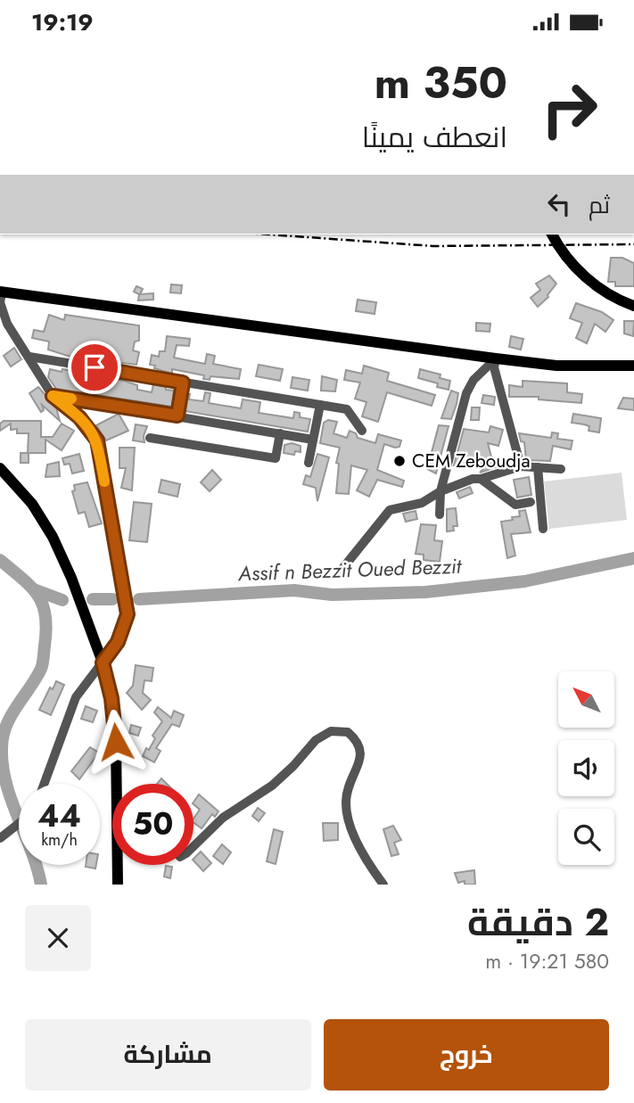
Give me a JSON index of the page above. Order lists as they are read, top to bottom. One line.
{"water":["Assif n Bezzit Oued Bezzit"],"places":["CEM Zeboudja"],"north":"top left","page":{"status":"19:19","turn":["350 m","انعطف يمينًا"],"then":"ثم","speed":"44 km/h","limit":"50","heading":["2 دقيقة","580 m · 19:21"],"buttons":["خروج","مشاركة"]}}
